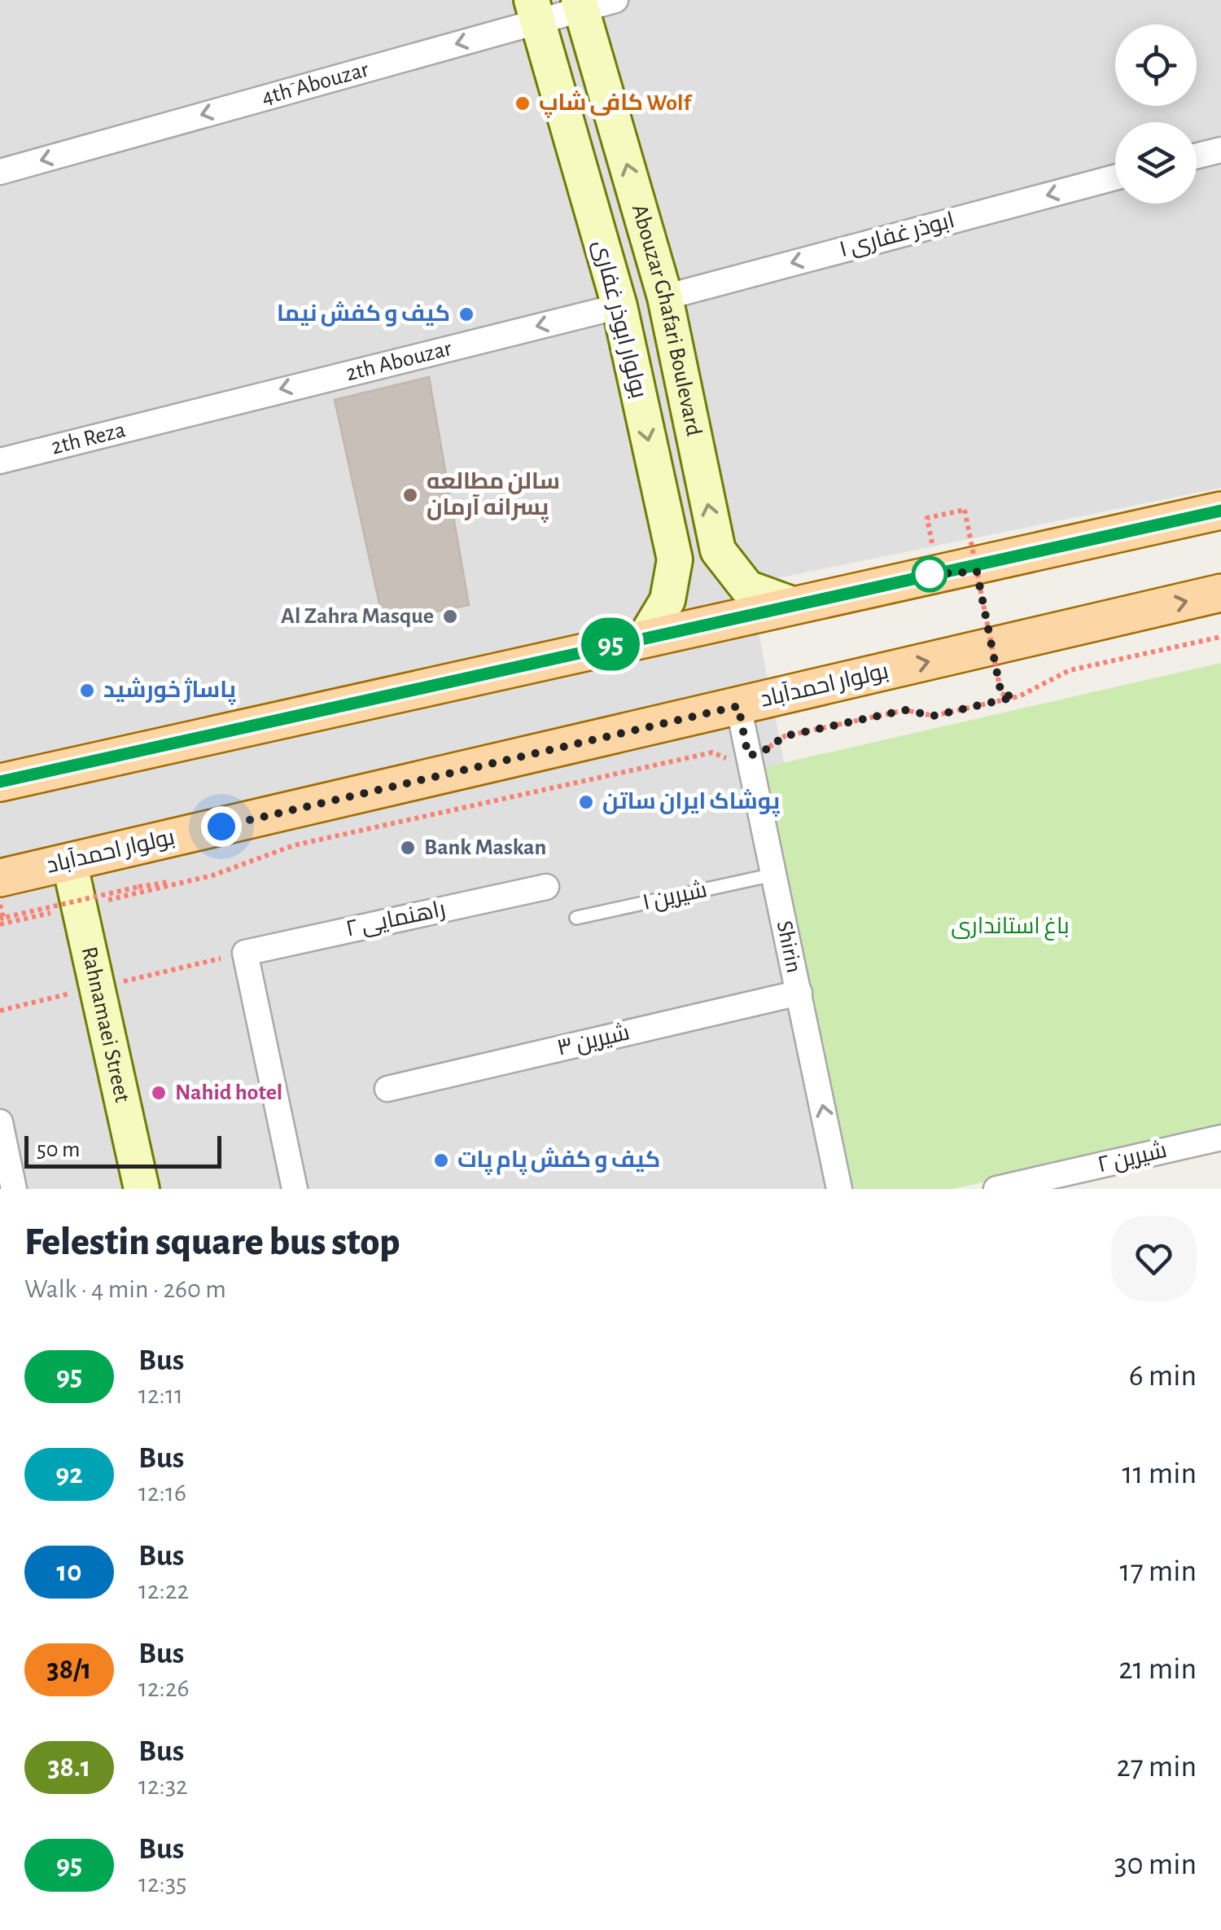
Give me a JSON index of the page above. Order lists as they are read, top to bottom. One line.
{"streets":{"main road":["بولوار احمدآباد"],"street":["4th َAbouzar","ابوذر غفاری ۱","بولوار ابوذر غفاری","Abouzar Ghafari Boulevard","2th Abouzar","2th Reza","راهنمایی ۲","Shirin","Rahnamaei Street","شیرین ۳","شیرین ۲"],"lane":["شیرین ۱"]},"crossings":[["4th َAbouzar","بولوار ابوذر غفاری"],["4th َAbouzar","Abouzar Ghafari Boulevard"],["ابوذر غفاری ۱","Abouzar Ghafari Boulevard"],["بولوار ابوذر غفاری","2th Abouzar"],["2th Abouzar","2th Reza"],["بولوار احمدآباد","Shirin"],["بولوار احمدآباد","Rahnamaei Street"],["شیرین ۱","Shirin"],["Shirin","شیرین ۳"]],"one_way":["4th َAbouzar","ابوذر غفاری ۱","بولوار ابوذر غفاری","Abouzar Ghafari Boulevard","2th Abouzar","Shirin"],"parks":["باغ استانداری"],"places":["کافی شاپ Wolf","کیف و کفش نیما","سالن مطالعه پسرانه آرمان","Al Zahra Masque","پاساژ خورشید","پوشاک ایران ساتن","Bank Maskan","Nahid hotel","کیف و کفش پام پات"],"lines":["bus line 95"],"scale_bar":"50 m","page":{"on_map":"95","scale":"50 m","heading":["Felestin square bus stop","Walk · 4 min · 260 m"],"list":[{"mark":"95","name":"Bus","note":"12:11","value":"6 min"},{"mark":"92","name":"Bus","note":"12:16","value":"11 min"},{"mark":"10","name":"Bus","note":"12:22","value":"17 min"},{"mark":"38/1","name":"Bus","note":"12:26","value":"21 min"},{"mark":"38.1","name":"Bus","note":"12:32","value":"27 min"},{"mark":"95","name":"Bus","note":"12:35","value":"30 min"}]}}
